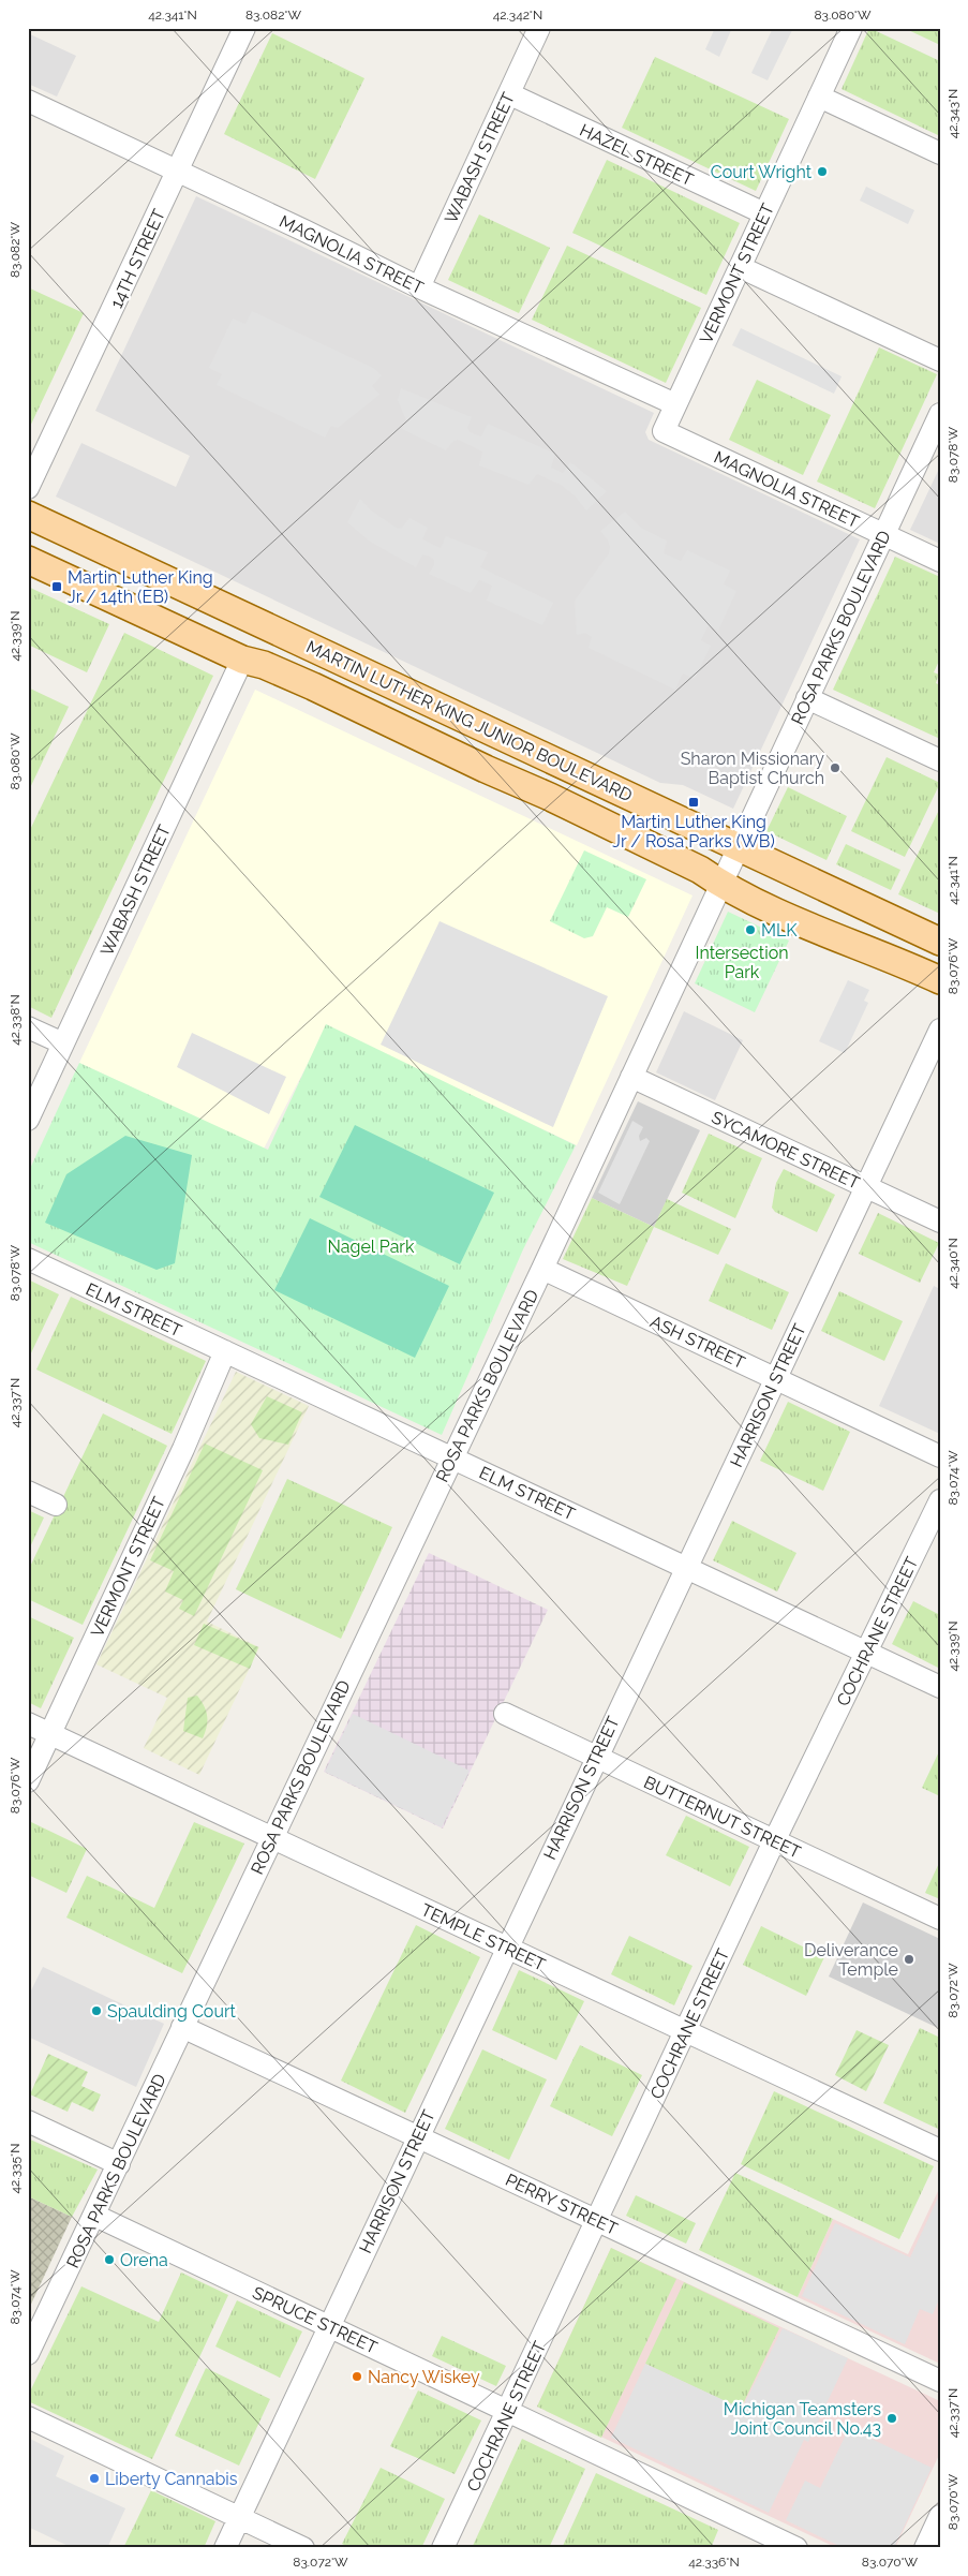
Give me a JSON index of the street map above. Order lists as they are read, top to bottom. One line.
{"streets":{"main road":["MARTIN LUTHER KING JUNIOR BOULEVARD"],"street":["HAZEL STREET","WABASH STREET","MAGNOLIA STREET","14TH STREET","VERMONT STREET","ROSA PARKS BOULEVARD","SYCAMORE STREET","ELM STREET","ASH STREET","HARRISON STREET","COCHRANE STREET","BUTTERNUT STREET","TEMPLE STREET","PERRY STREET","SPRUCE STREET"]},"crossings":[["HAZEL STREET","WABASH STREET"],["HAZEL STREET","VERMONT STREET"],["WABASH STREET","MAGNOLIA STREET"],["WABASH STREET","MARTIN LUTHER KING JUNIOR BOULEVARD"],["MAGNOLIA STREET","14TH STREET"],["MAGNOLIA STREET","VERMONT STREET"],["MAGNOLIA STREET","ROSA PARKS BOULEVARD"],["VERMONT STREET","ELM STREET"],["VERMONT STREET","TEMPLE STREET"],["ROSA PARKS BOULEVARD","MARTIN LUTHER KING JUNIOR BOULEVARD"],["ROSA PARKS BOULEVARD","SYCAMORE STREET"],["ROSA PARKS BOULEVARD","ELM STREET"],["ROSA PARKS BOULEVARD","ASH STREET"],["ROSA PARKS BOULEVARD","TEMPLE STREET"],["ROSA PARKS BOULEVARD","PERRY STREET"],["ROSA PARKS BOULEVARD","SPRUCE STREET"],["SYCAMORE STREET","HARRISON STREET"],["ELM STREET","HARRISON STREET"],["ELM STREET","COCHRANE STREET"],["ASH STREET","HARRISON STREET"],["HARRISON STREET","BUTTERNUT STREET"],["HARRISON STREET","TEMPLE STREET"],["HARRISON STREET","PERRY STREET"],["HARRISON STREET","SPRUCE STREET"],["COCHRANE STREET","BUTTERNUT STREET"],["COCHRANE STREET","TEMPLE STREET"],["COCHRANE STREET","PERRY STREET"],["COCHRANE STREET","SPRUCE STREET"]],"parks":["Intersection Park","Nagel Park"],"places":{"other":["Court Wright","Sharon Missionary Baptist Church","MLK","Deliverance Temple","Spaulding Court","Orena","Nancy Wiskey","Michigan Teamsters Joint Council No.43","Liberty Cannabis"],"transit":["Martin Luther King Jr / 14th (EB)","Martin Luther King Jr / Rosa Parks (WB)"]},"coordinates":["42.341°N","83.082°W","42.342°N","83.080°W","42.343°N","83.078°W","42.339°N","83.076°W","42.338°N","42.340°N","42.337°N","83.074°W","83.072°W","42.335°N","83.070°W","42.336°N"]}
